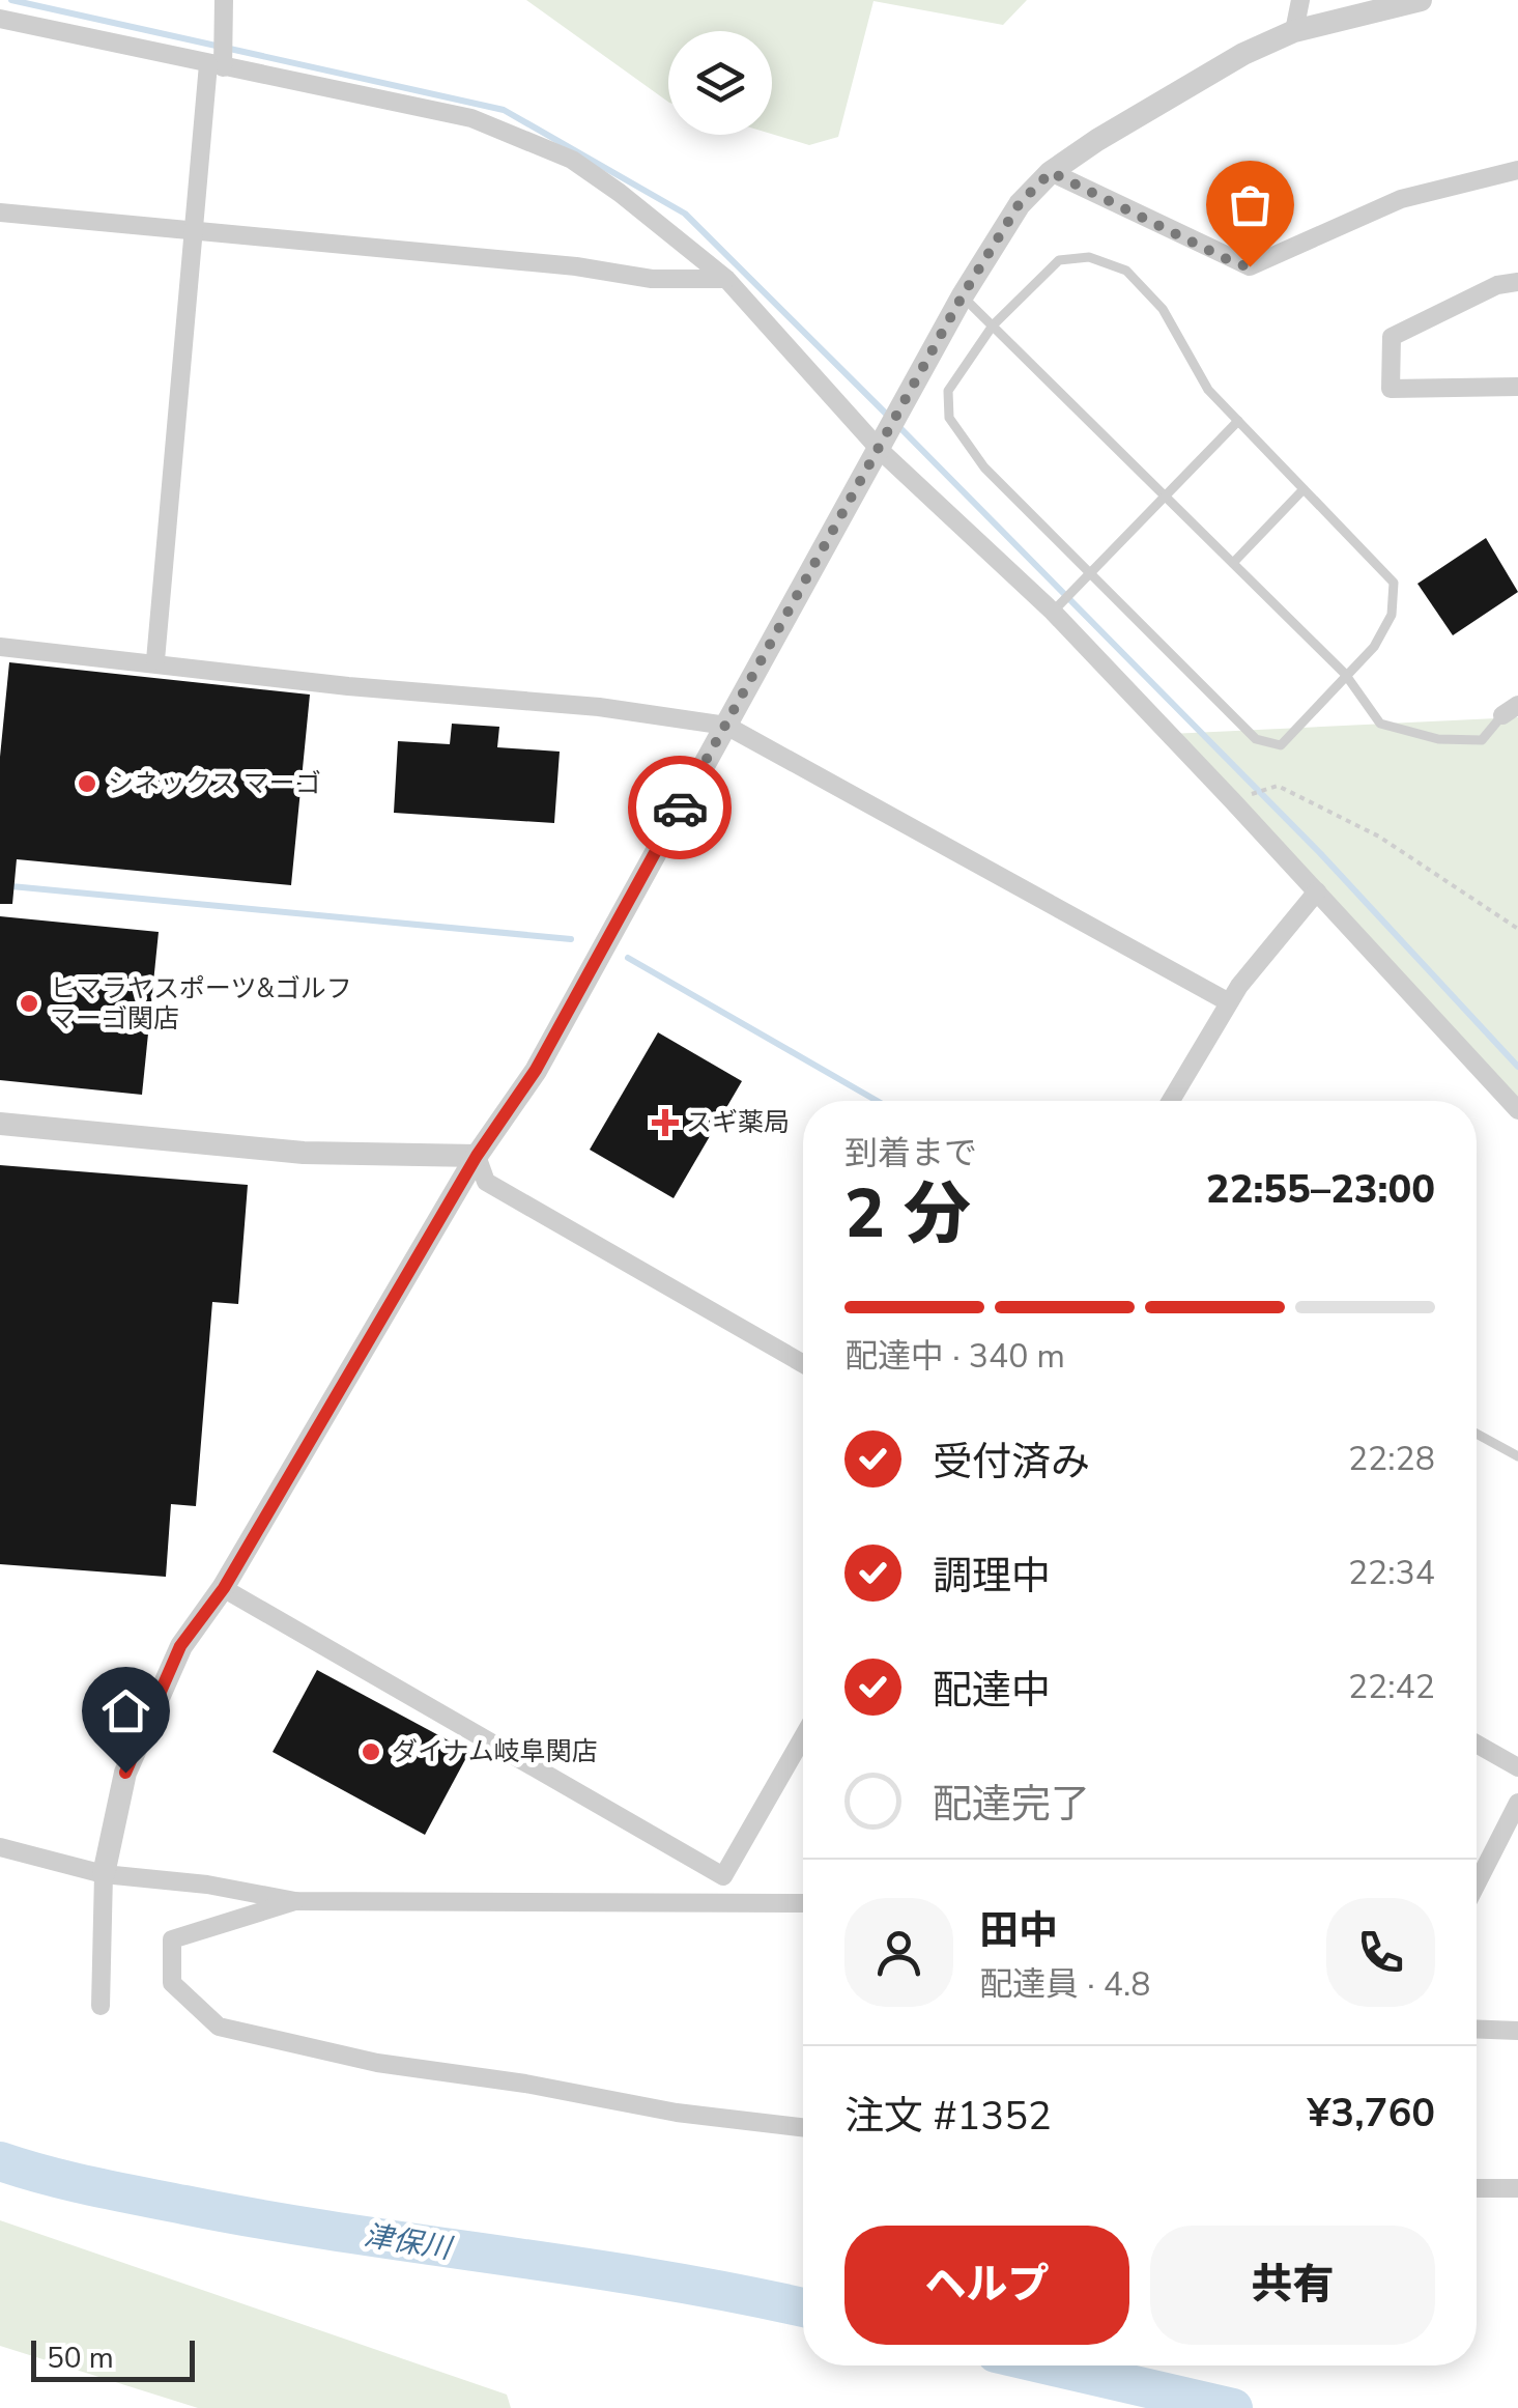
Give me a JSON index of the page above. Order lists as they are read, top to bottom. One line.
{"water":["津保川"],"places":{"other":["シネックス マーゴ","ヒマラヤスポーツ&ゴルフ マーゴ関店","ダイナム岐阜関店"],"health":["スギ薬局"]},"scale_bar":"50 m","page":{"heading":["2 分","到着まで","22:55–23:00"],"panel":["田中","配達員 · 4.8","注文 #1352","¥3,760"],"bar":"配達中 · 340 m","list":[["受付済み","22:28"],["調理中","22:34"],["配達中","22:42"],"配達完了"],"buttons":["ヘルプ","共有"],"scale":"50 m"}}
